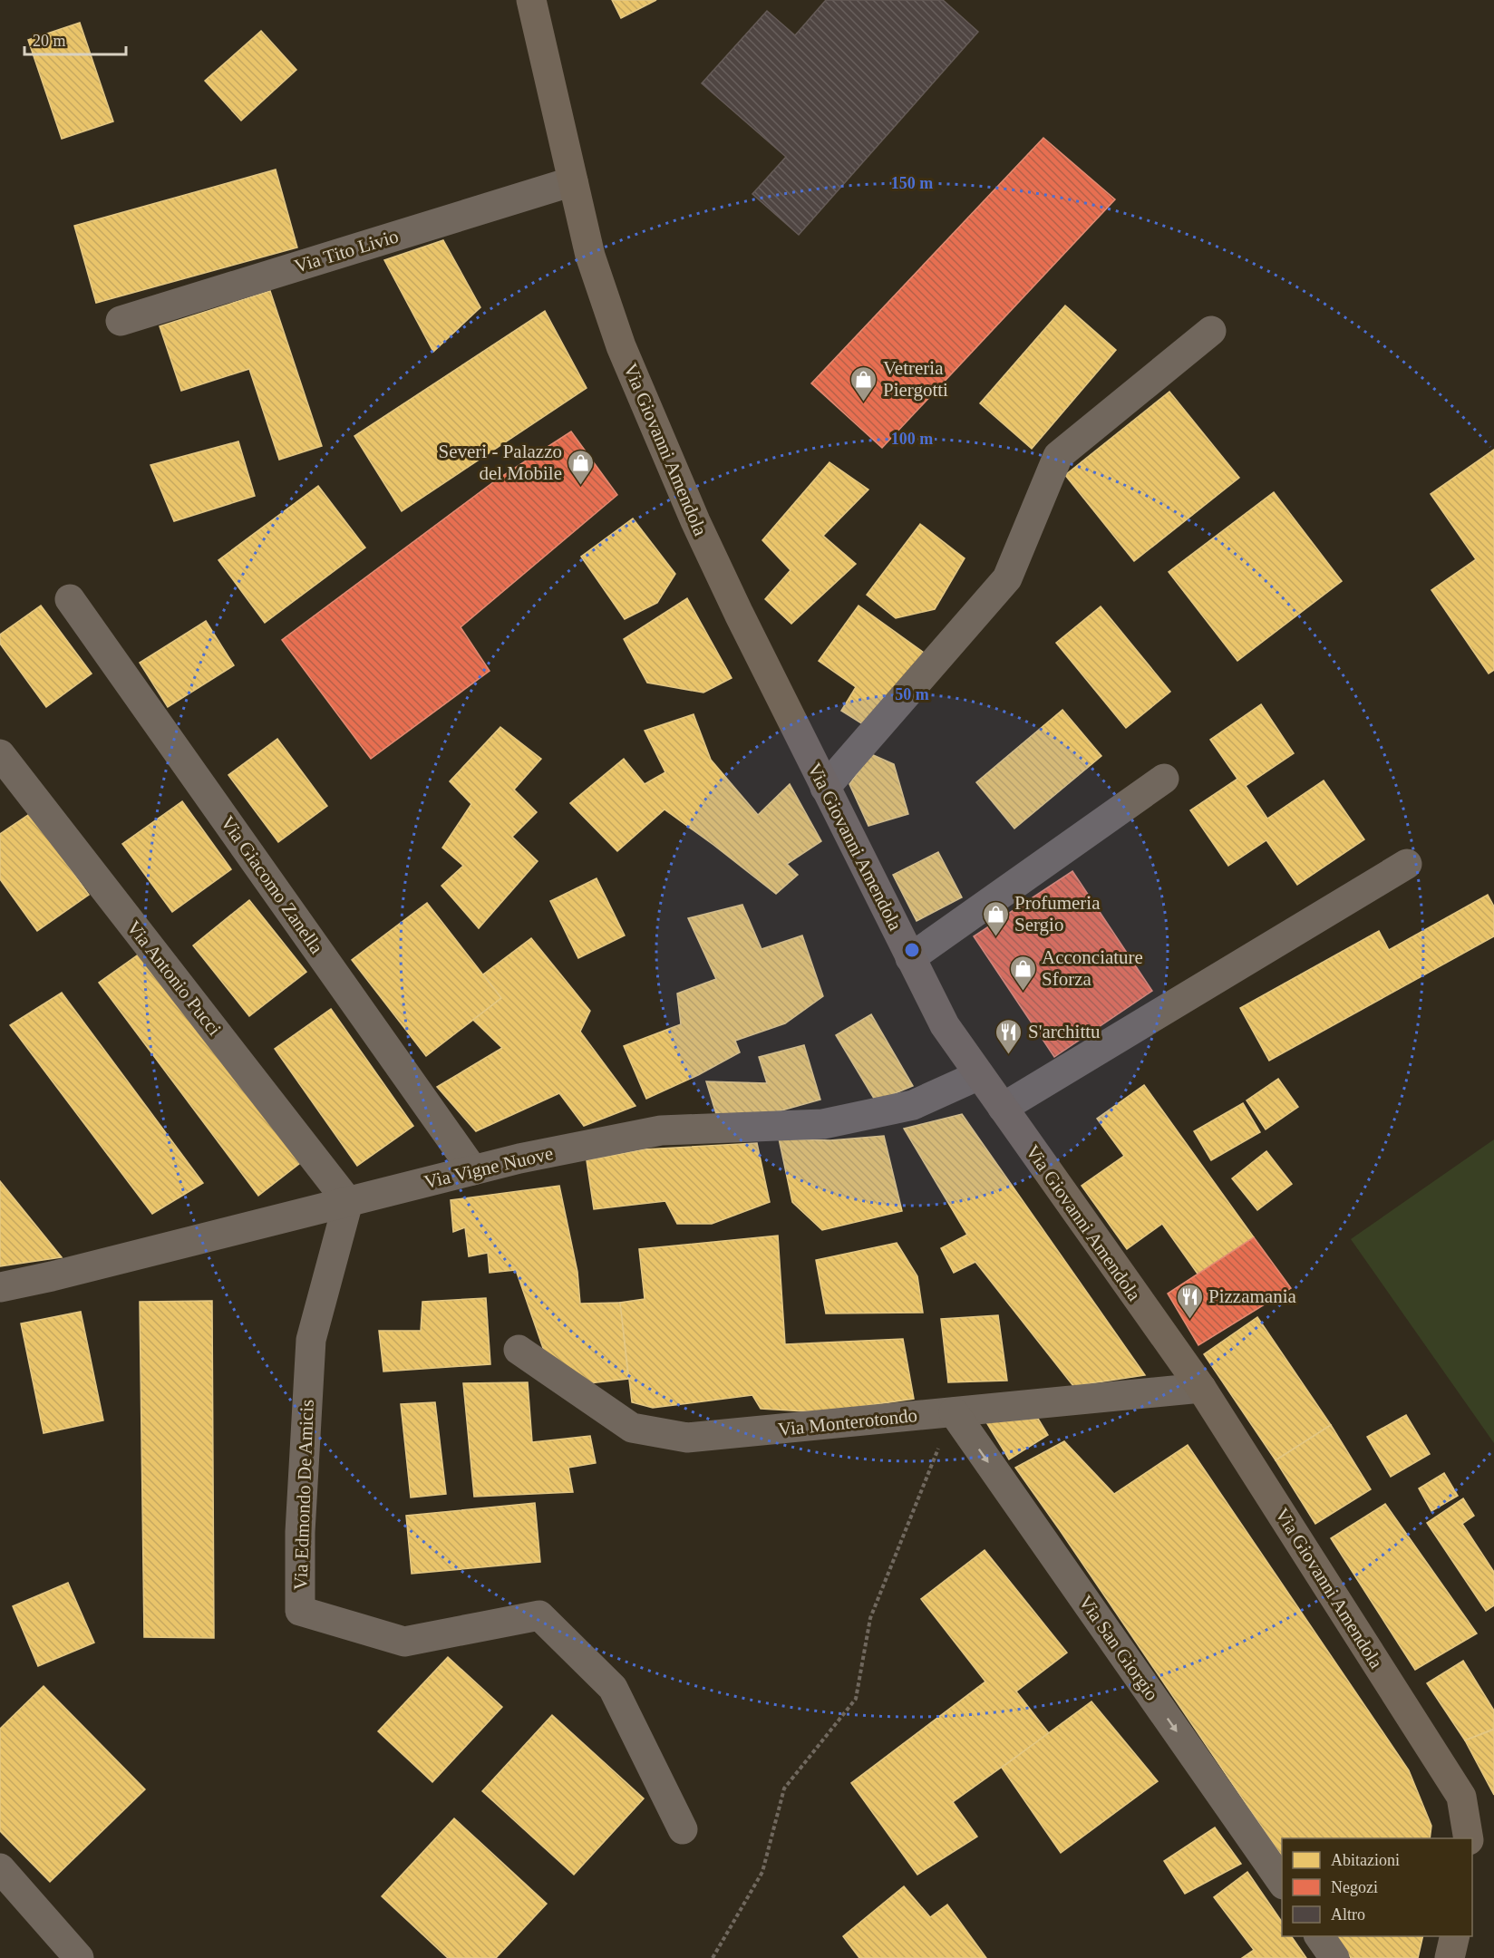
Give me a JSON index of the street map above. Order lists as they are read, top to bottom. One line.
{"streets":{"main road":["Via Giovanni Amendola"],"street":["Via Tito Livio","Via Giacomo Zanella","Via Antonio Pucci","Via Vigne Nuove","Via Monterotondo","Via Edmondo De Amicis","Via San Giorgio"]},"crossings":[["Via Tito Livio","Via Giovanni Amendola"],["Via Giovanni Amendola","Via Vigne Nuove"],["Via Giovanni Amendola","Via Monterotondo"],["Via Giacomo Zanella","Via Vigne Nuove"],["Via Antonio Pucci","Via Vigne Nuove"],["Via Antonio Pucci","Via Edmondo De Amicis"],["Via Vigne Nuove","Via Edmondo De Amicis"],["Via Monterotondo","Via San Giorgio"]],"one_way":["Via San Giorgio"],"places":{"shop":["Vetreria Piergotti","Severi - Palazzo del Mobile","Profumeria Sergio","Acconciature Sforza"],"restaurant":["S'archittu","Pizzamania"]},"legend":["Abitazioni","Negozi","Altro"],"scale_bar":"20 m","rings":["150 m","100 m","50 m"]}
